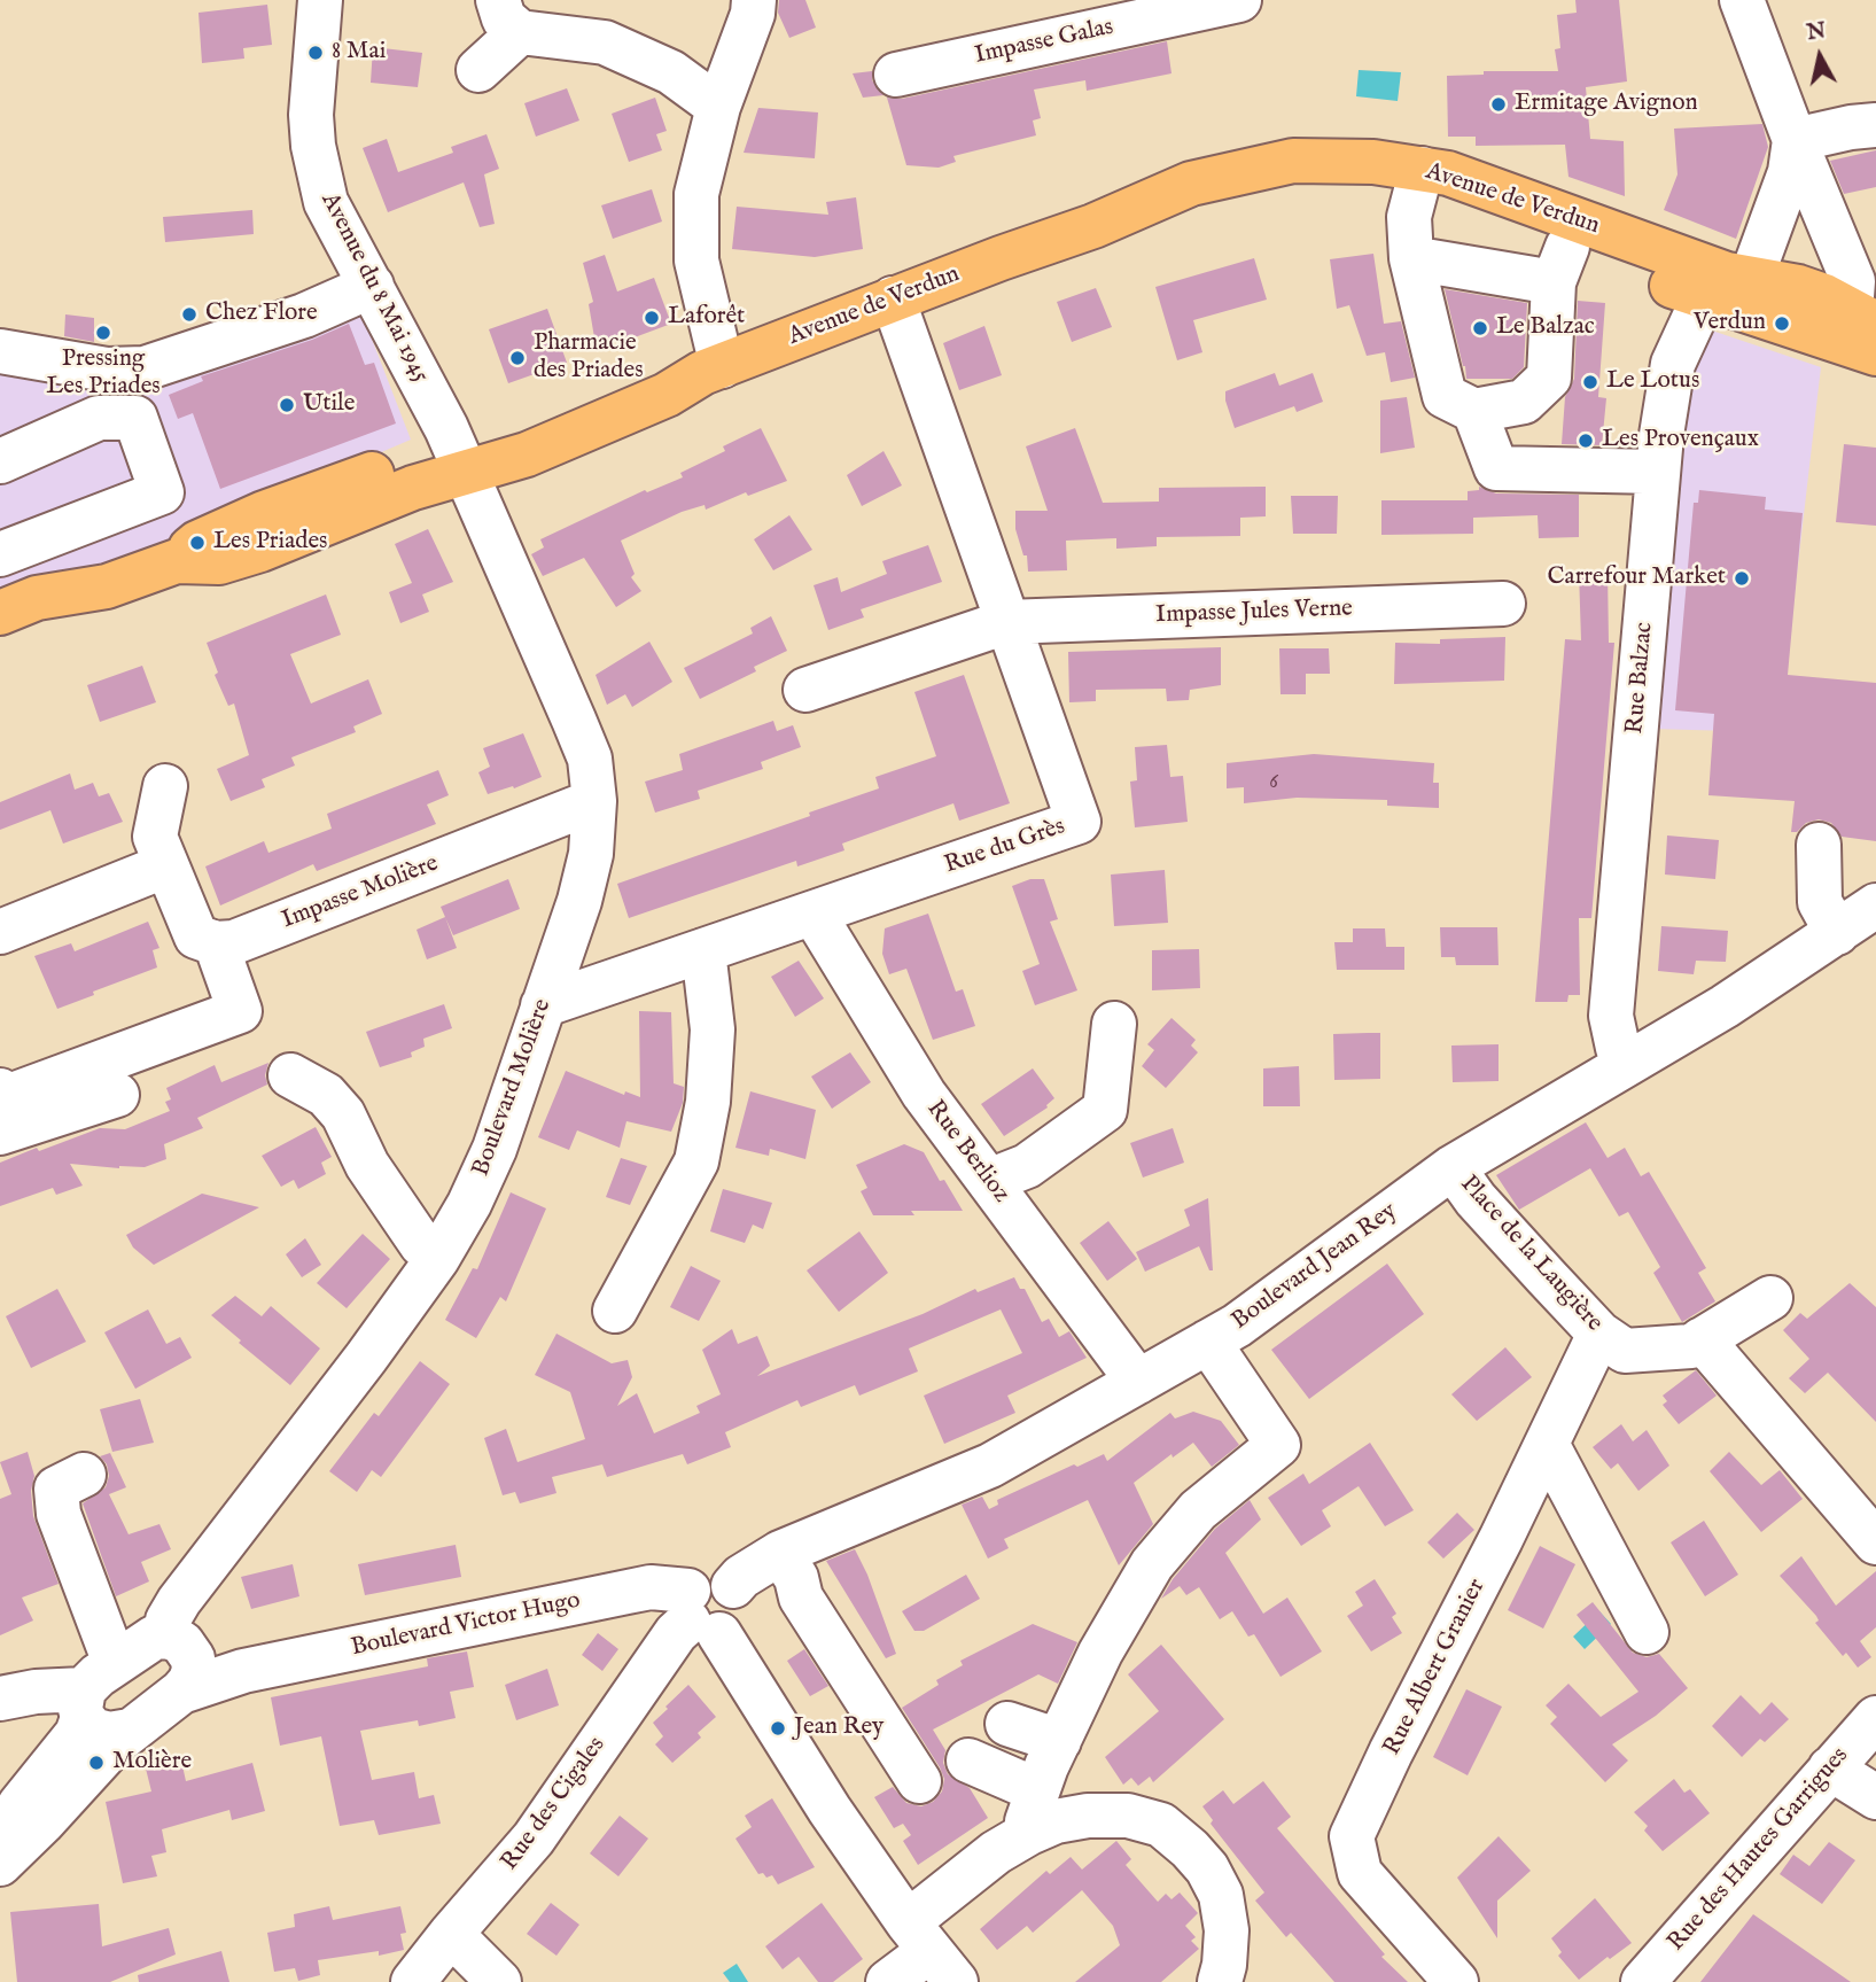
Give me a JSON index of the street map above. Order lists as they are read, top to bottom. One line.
{"streets":{"main road":["Avenue de Verdun"],"street":["Impasse Galas","Avenue du 8 Mai 1945","Impasse Jules Verne","Rue Balzac","Rue du Grès","Impasse Molière","Boulevard Molière","Rue Berlioz","Place de la Laugière","Boulevard Jean Rey","Boulevard Victor Hugo","Rue Albert Granier","Rue des Cigales","Rue des Hautes Garrigues"]},"crossings":[["Avenue de Verdun","Rue Balzac"],["Avenue de Verdun","Rue du Grès"],["Avenue du 8 Mai 1945","Boulevard Molière"],["Impasse Jules Verne","Rue du Grès"],["Rue Balzac","Boulevard Jean Rey"],["Rue du Grès","Boulevard Molière"],["Rue du Grès","Rue Berlioz"],["Impasse Molière","Boulevard Molière"],["Boulevard Molière","Boulevard Victor Hugo"],["Rue Berlioz","Boulevard Jean Rey"],["Place de la Laugière","Boulevard Jean Rey"],["Place de la Laugière","Rue Albert Granier"],["Boulevard Jean Rey","Boulevard Victor Hugo"],["Boulevard Victor Hugo","Rue des Cigales"]],"places":["8 Mai","Ermitage Avignon","Chez Flore","Laforêt","Verdun","Le Balzac","Pressing Les Priades","Pharmacie des Priades","Le Lotus","Utile","Les Provençaux","Les Priades","Carrefour Market","Jean Rey","Molière"],"house_numbers":["6"],"north":"top"}
